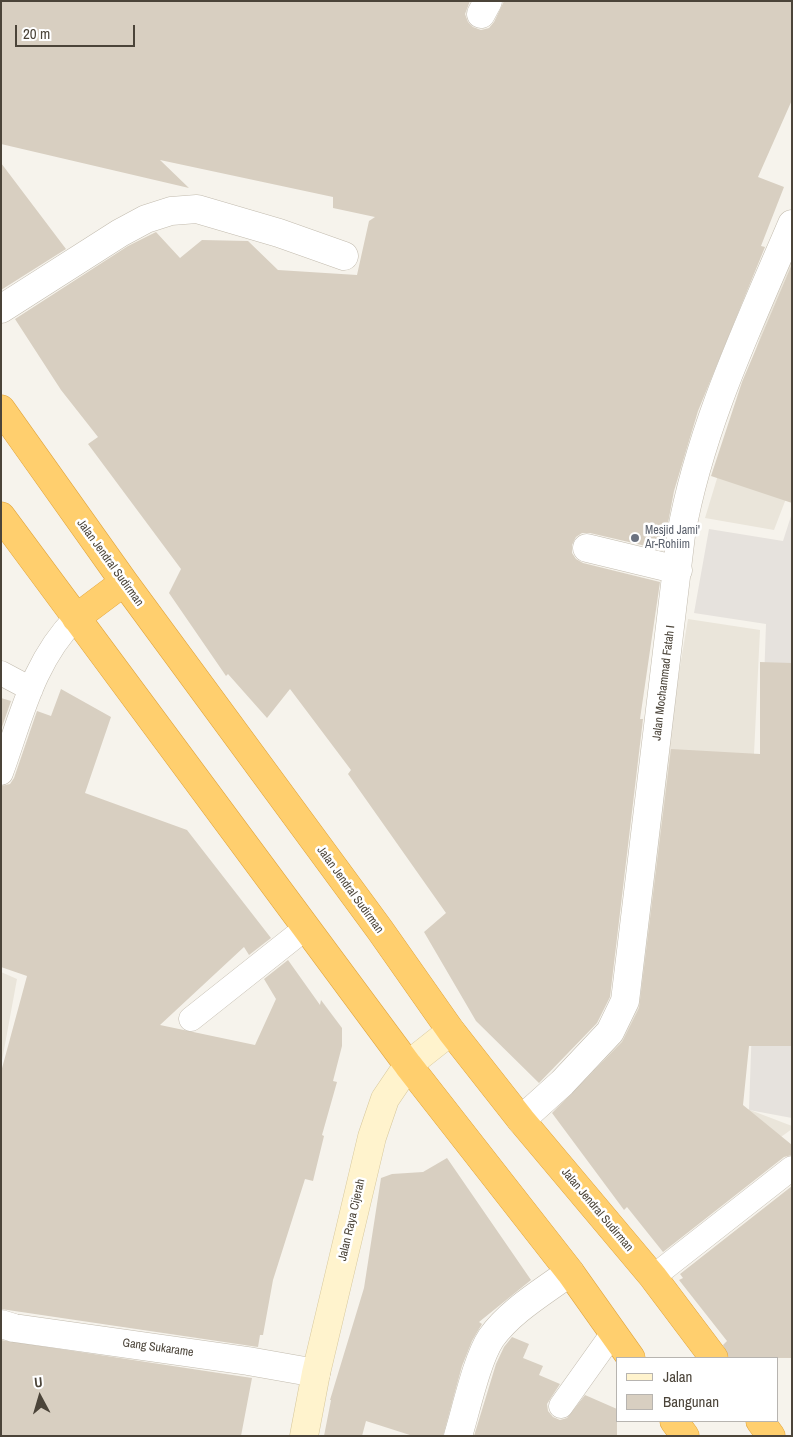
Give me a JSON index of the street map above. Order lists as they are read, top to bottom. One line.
{"streets":{"highway":["Jalan Jendral Sudirman"],"main road":["Jalan Raya Cijerah"],"street":["Jalan Mochammad Fatah I","Gang Sukarame"]},"crossings":[["Jalan Jendral Sudirman","Jalan Mochammad Fatah I"],["Jalan Jendral Sudirman","Jalan Raya Cijerah"],["Jalan Raya Cijerah","Gang Sukarame"]],"places":["Mesjid Jami' Ar-Rohiim"],"legend":["Jalan","Bangunan"],"scale_bar":"20 m","north":"top"}
